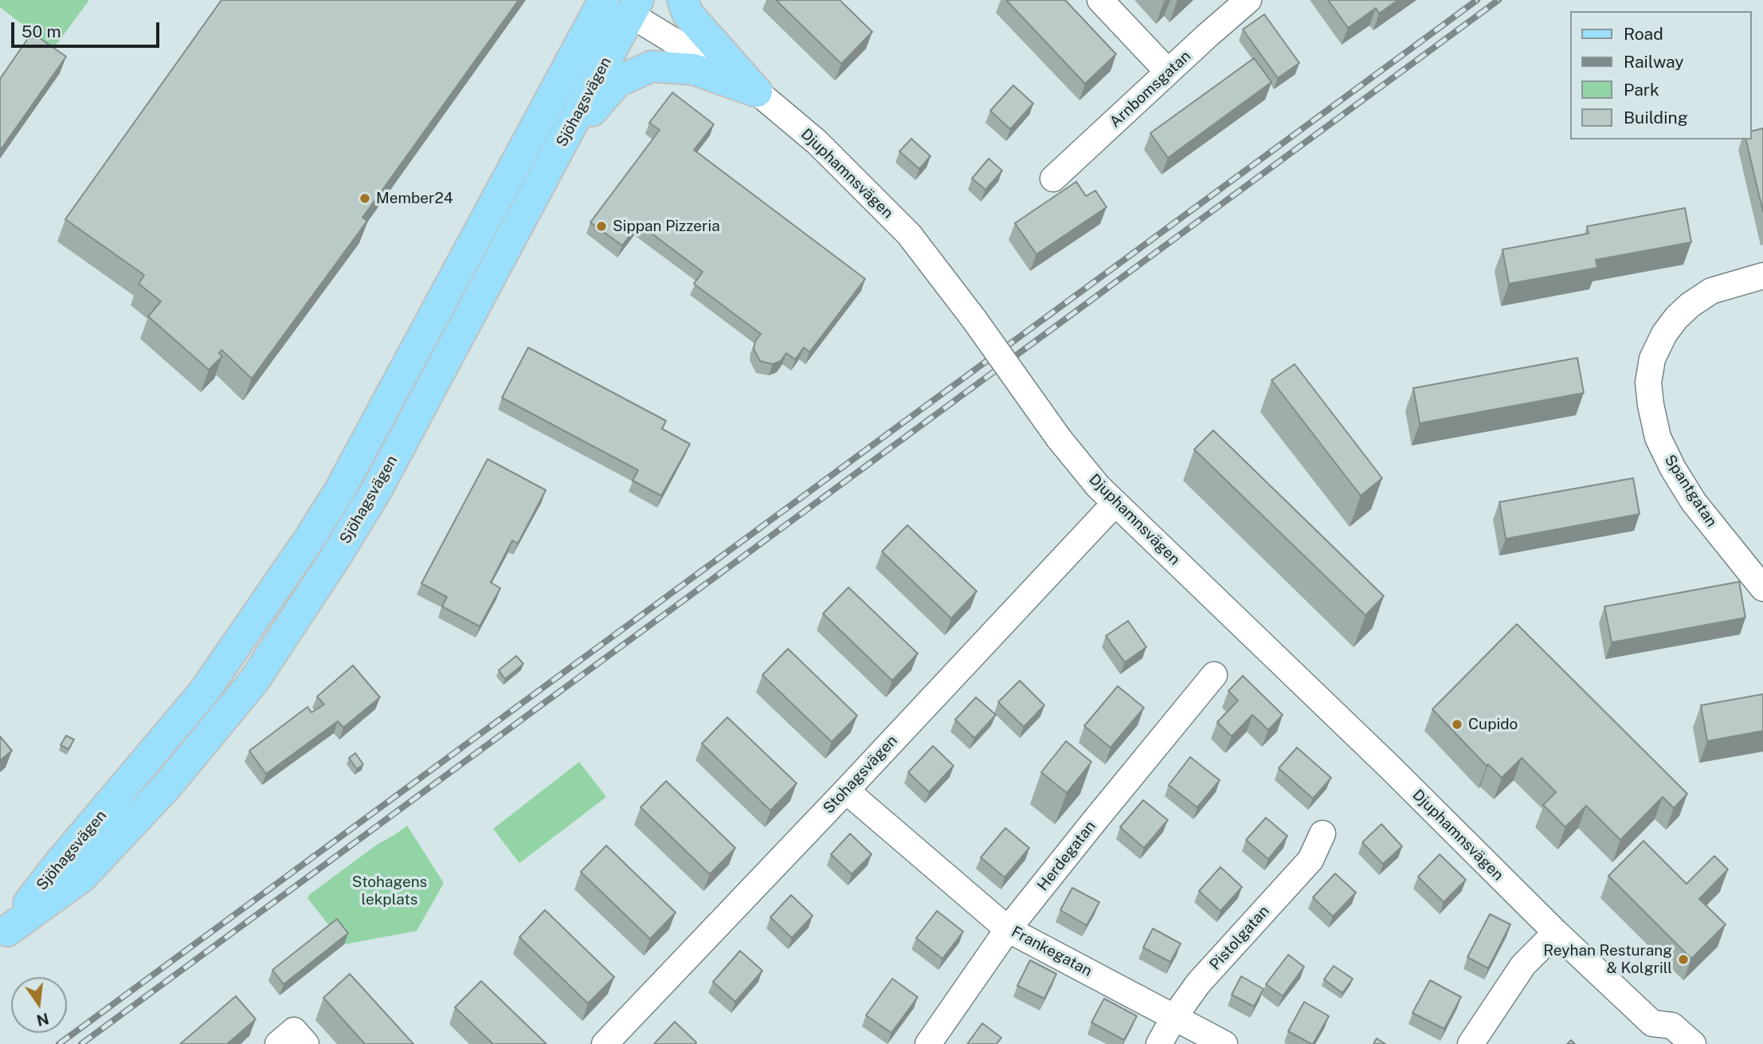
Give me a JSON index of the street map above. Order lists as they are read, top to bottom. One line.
{"streets":{"main road":["Sjöhagsvägen"],"street":["Arnbomsgatan","Djuphamnsvägen","Spantgatan","Stohagsvägen","Herdegatan","Pistolgatan","Frankegatan"]},"crossings":[["Sjöhagsvägen","Djuphamnsvägen"],["Djuphamnsvägen","Stohagsvägen"],["Stohagsvägen","Frankegatan"],["Herdegatan","Frankegatan"],["Pistolgatan","Frankegatan"]],"parks":["Stohagens lekplats"],"places":["Member24","Sippan Pizzeria","Cupido","Reyhan Resturang & Kolgrill"],"legend":["Road","Railway","Park","Building"],"scale_bar":"50 m","north":"bottom"}
